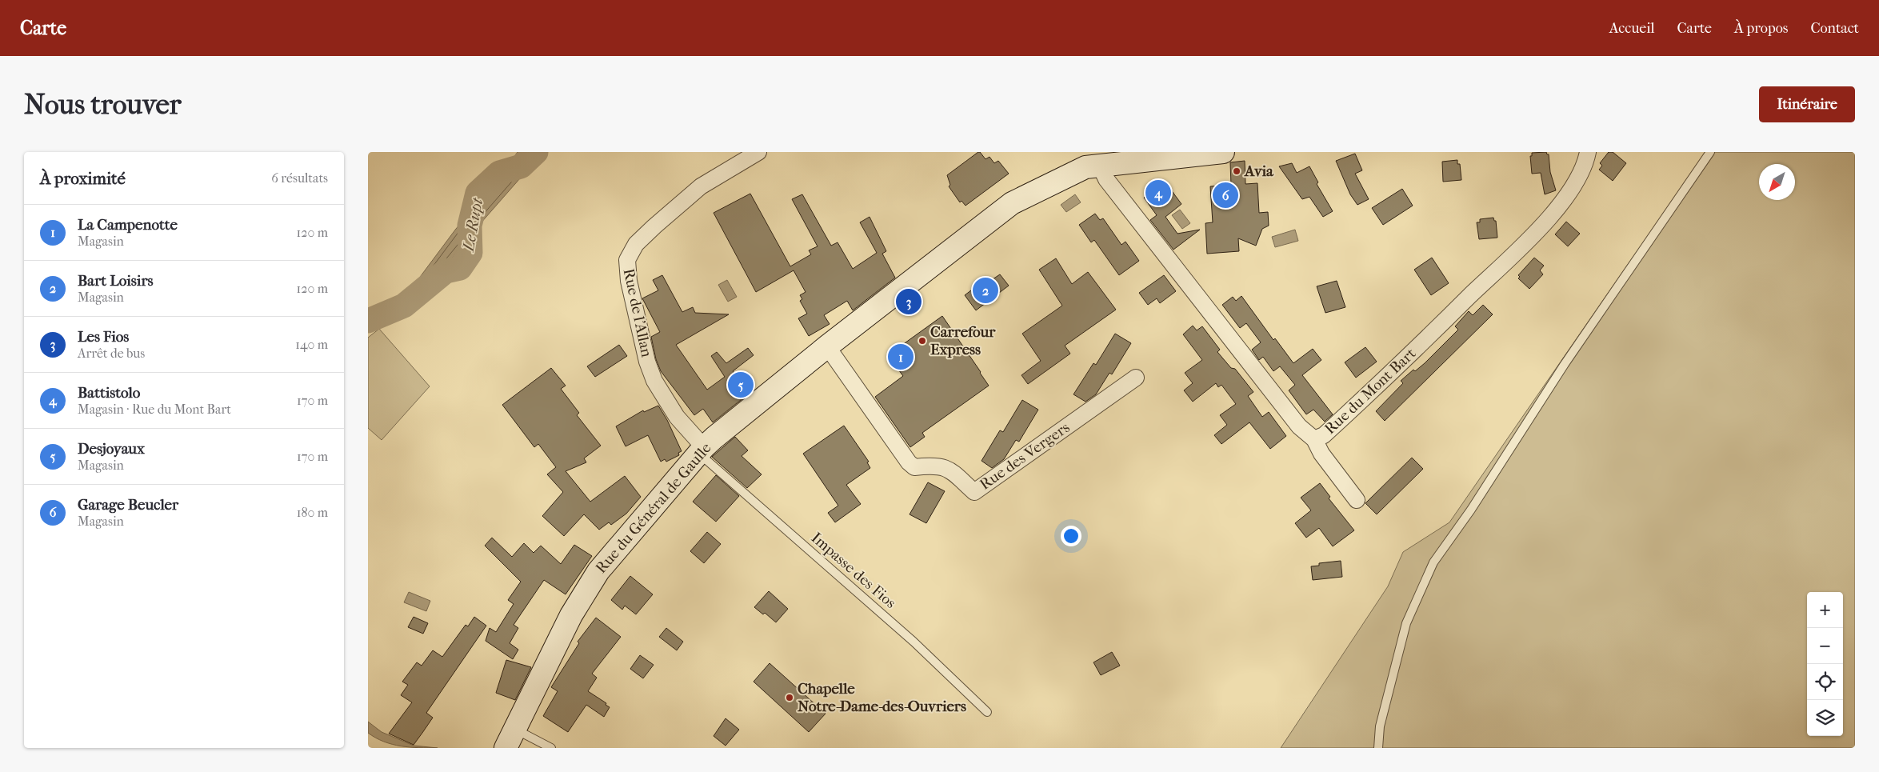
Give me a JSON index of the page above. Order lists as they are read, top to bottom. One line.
{"streets":{"main road":["Rue du Général de Gaulle"],"street":["Rue de l'Allan","Rue du Mont Bart","Rue des Vergers"],"lane":["Impasse des Fios"]},"crossings":[["Rue de l'Allan","Rue du Général de Gaulle"],["Rue de l'Allan","Impasse des Fios"],["Rue du Mont Bart","Rue du Général de Gaulle"],["Rue des Vergers","Rue du Général de Gaulle"],["Rue du Général de Gaulle","Impasse des Fios"]],"water":["Le Rupt"],"places":["Avia","Carrefour Express","Chapelle Notre-Dame-des-Ouvriers"],"north":"bottom left","page":{"header":"Carte","nav":["Accueil","Carte","À propos","Contact"],"buttons":"Itinéraire","title":"Nous trouver","heading":["À proximité","6 résultats"],"pins":["4","6","2","3","1","5"],"list":[{"mark":"1","name":"La Campenotte","note":"Magasin","value":"120 m"},{"mark":"2","name":"Bart Loisirs","note":"Magasin","value":"120 m"},{"mark":"3","name":"Les Fios","note":"Arrêt de bus","value":"140 m"},{"mark":"4","name":"Battistolo","note":"Magasin · Rue du Mont Bart","value":"170 m"},{"mark":"5","name":"Desjoyaux","note":"Magasin","value":"170 m"},{"mark":"6","name":"Garage Beucler","note":"Magasin","value":"180 m"}],"map_buttons":["+","−"]}}
